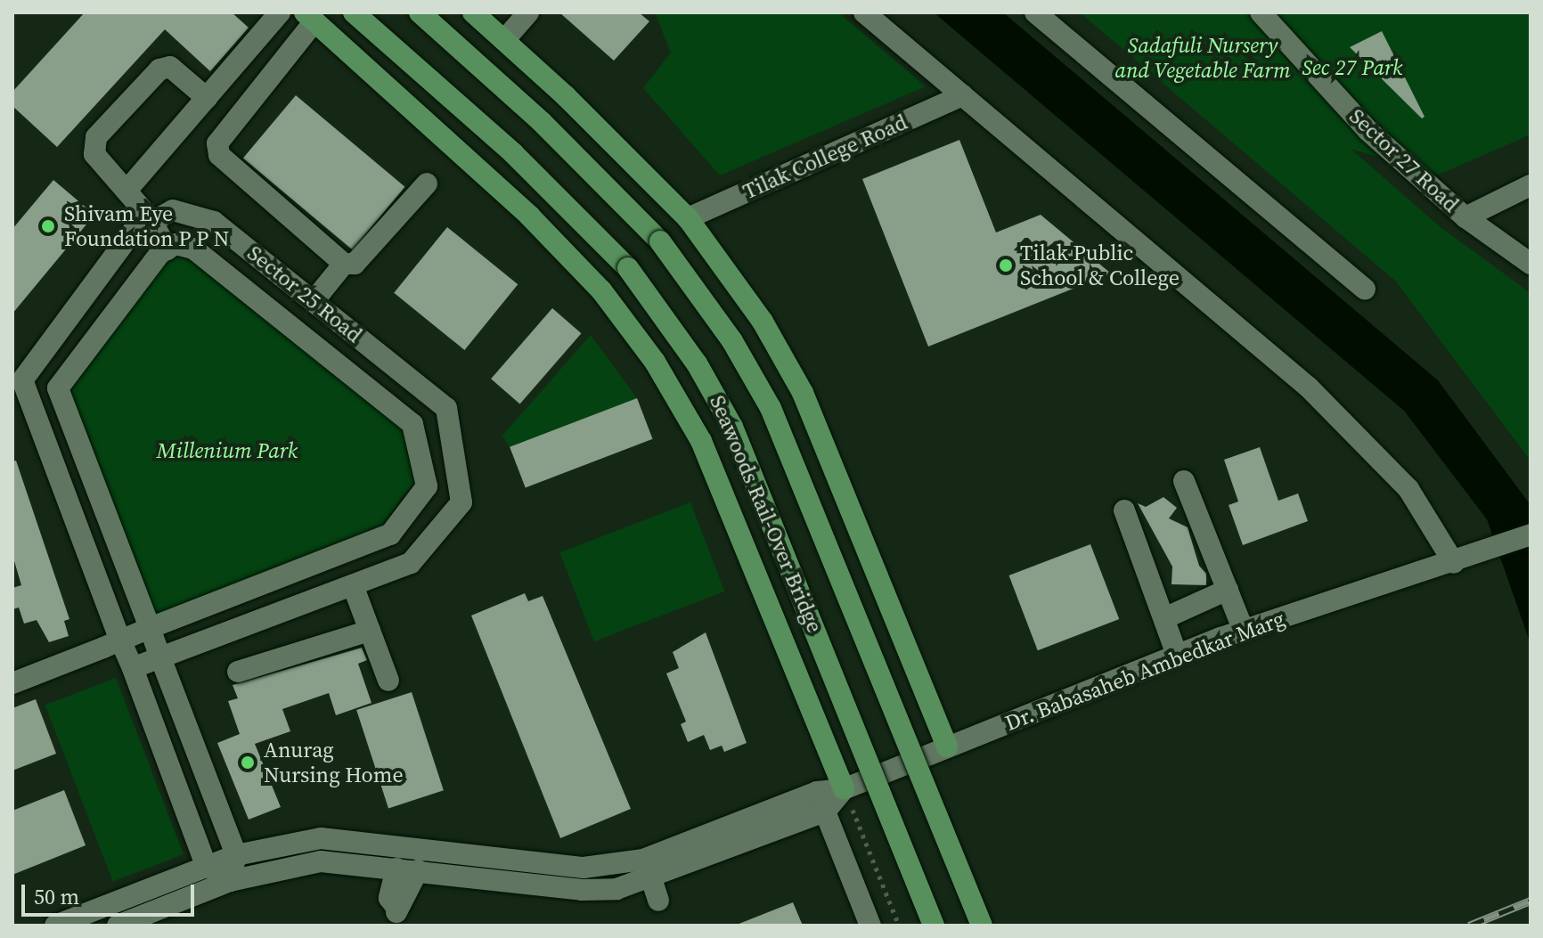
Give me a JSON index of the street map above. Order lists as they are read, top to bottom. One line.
{"streets":{"main road":["Seawoods Rail-Over Bridge"],"street":["Tilak College Road","Sector 27 Road","Sector 25 Road","Dr. Babasaheb Ambedkar Marg"]},"parks":["Sadafuli Nursery and Vegetable Farm","Sec 27 Park","Millenium Park"],"places":["Shivam Eye Foundation P P N","Tilak Public School & College","Anurag Nursing Home"],"scale_bar":"50 m"}
